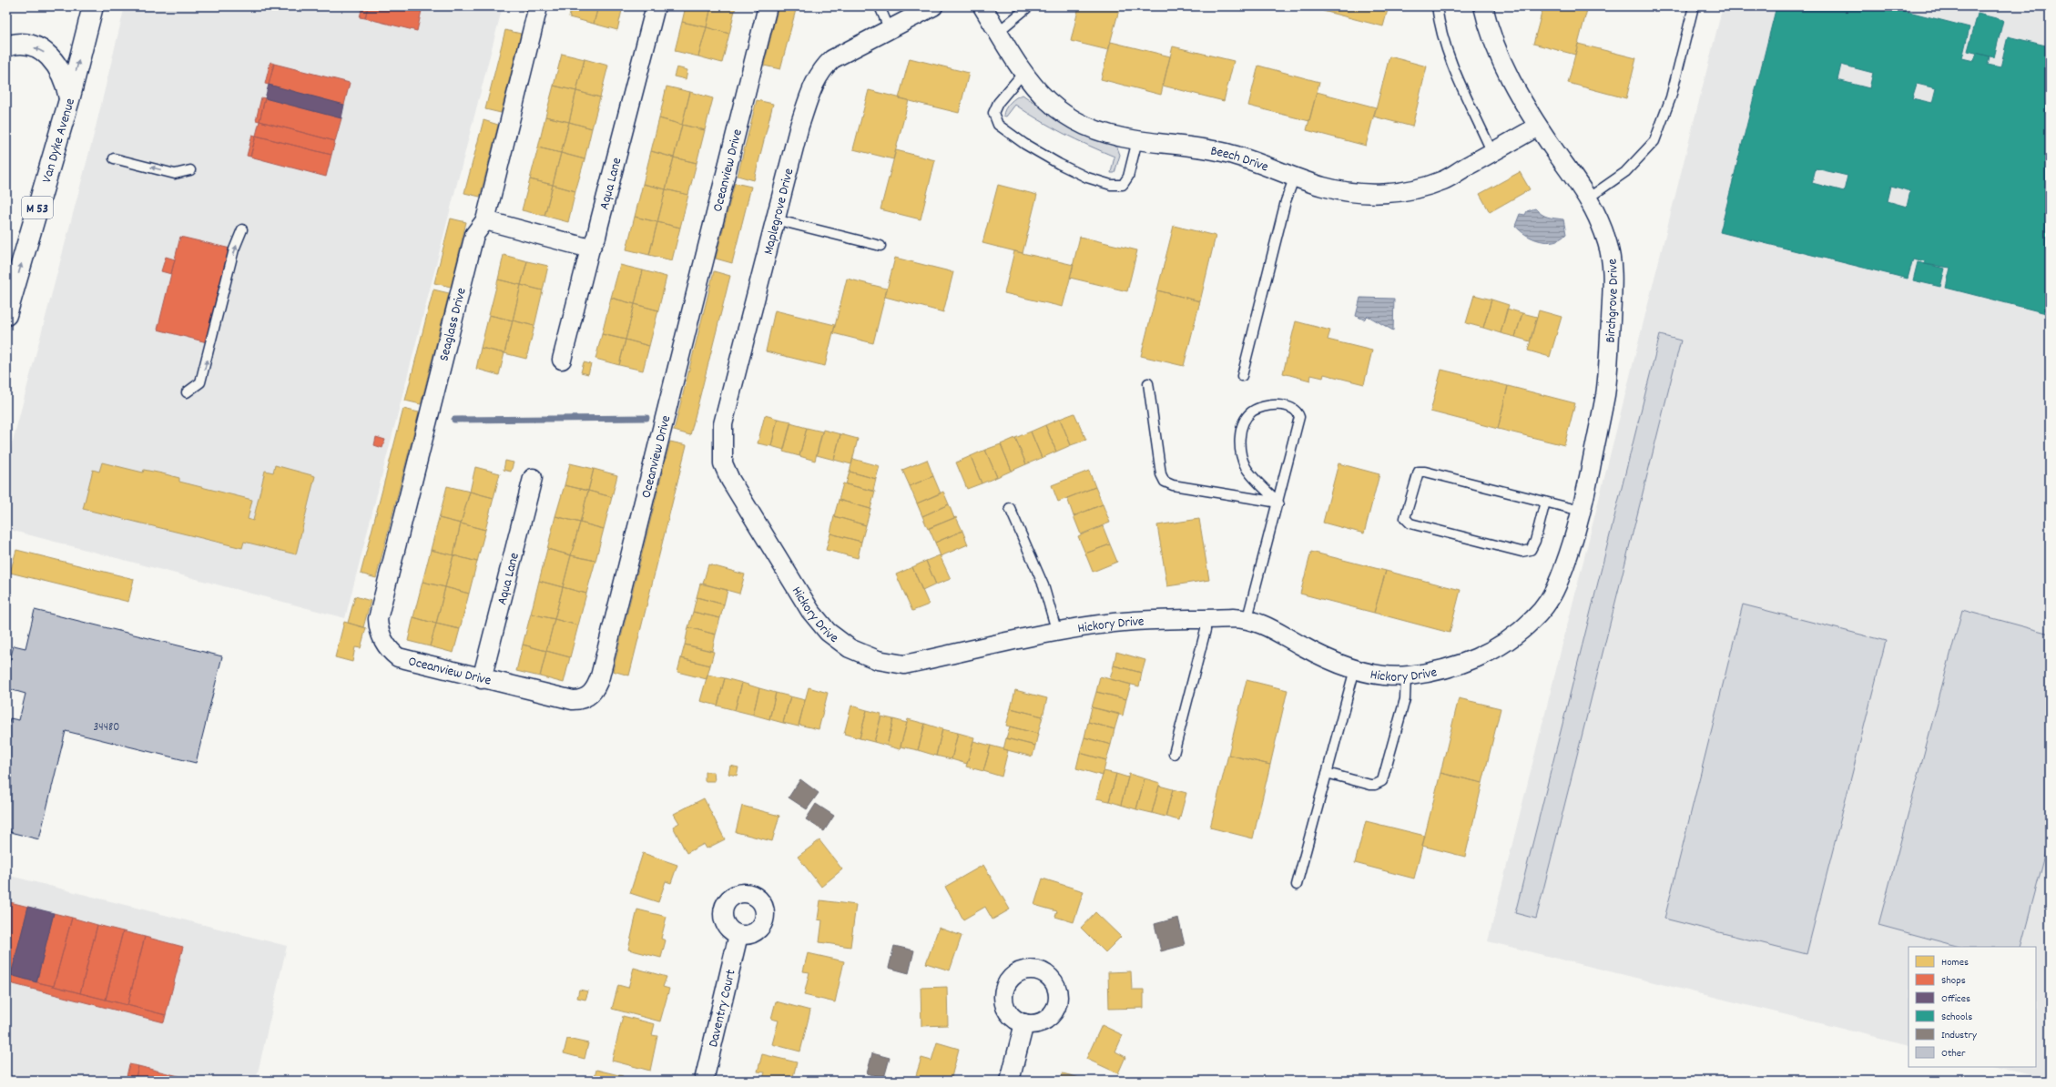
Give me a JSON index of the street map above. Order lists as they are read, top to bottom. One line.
{"streets":{"main road":["Van Dyke Avenue","M 53"],"street":["Beech Drive","Oceanview Drive","Aqua Lane","Maplegrove Drive","Birchgrove Drive","Seaglass Drive","Hickory Drive","Daventry Court"]},"crossings":[["Beech Drive","Birchgrove Drive"],["Oceanview Drive","Aqua Lane"],["Oceanview Drive","Seaglass Drive"],["Maplegrove Drive","Hickory Drive"],["Birchgrove Drive","Hickory Drive"]],"one_way":["Van Dyke Avenue"],"house_numbers":["34480"],"legend":["Homes","Shops","Offices","Schools","Industry","Other"]}
